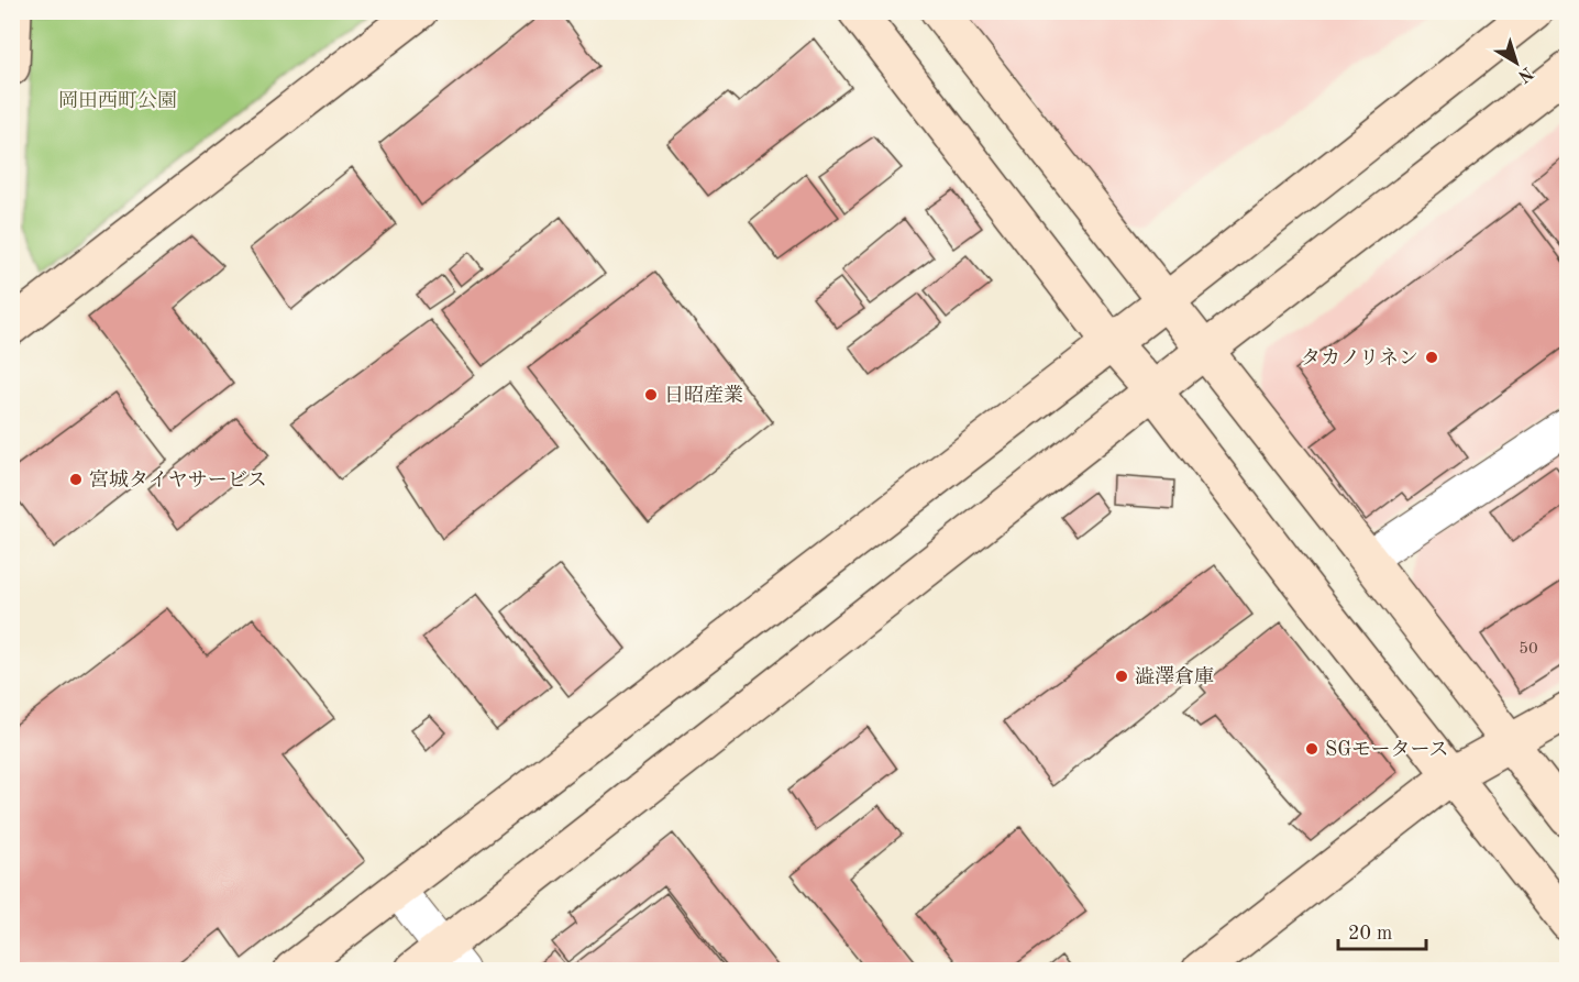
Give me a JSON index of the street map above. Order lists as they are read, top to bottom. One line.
{"parks":["岡田西町公園"],"places":["タカノリネン","日昭産業","宮城タイヤサービス","澁澤倉庫","SGモータース"],"house_numbers":["50"],"scale_bar":"20 m","north":"bottom right"}
